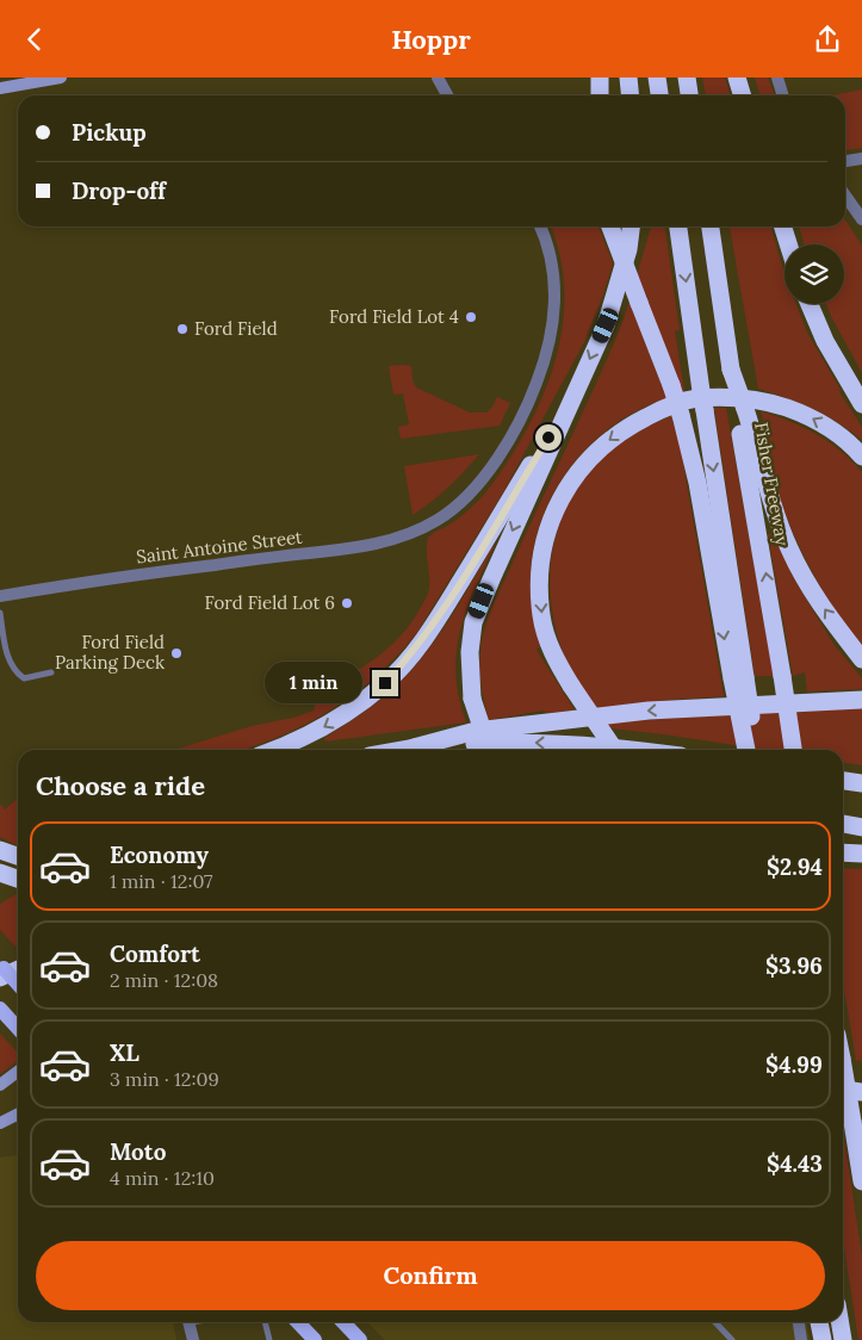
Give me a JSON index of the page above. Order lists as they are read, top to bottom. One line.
{"streets":{"highway":["Fisher Freeway"],"street":["Saint Antoine Street"]},"places":["Ford Field Lot 4","Ford Field","Ford Field Lot 6","Ford Field Parking Deck"],"page":{"header":"Hoppr","banner":["Pickup","Drop-off"],"bubble":"1 min","heading":"Choose a ride","list":[{"name":"Economy","note":"1 min · 12:07","value":"$2.94"},{"name":"Comfort","note":"2 min · 12:08","value":"$3.96"},{"name":"XL","note":"3 min · 12:09","value":"$4.99"},{"name":"Moto","note":"4 min · 12:10","value":"$4.43"}],"buttons":"Confirm"}}
